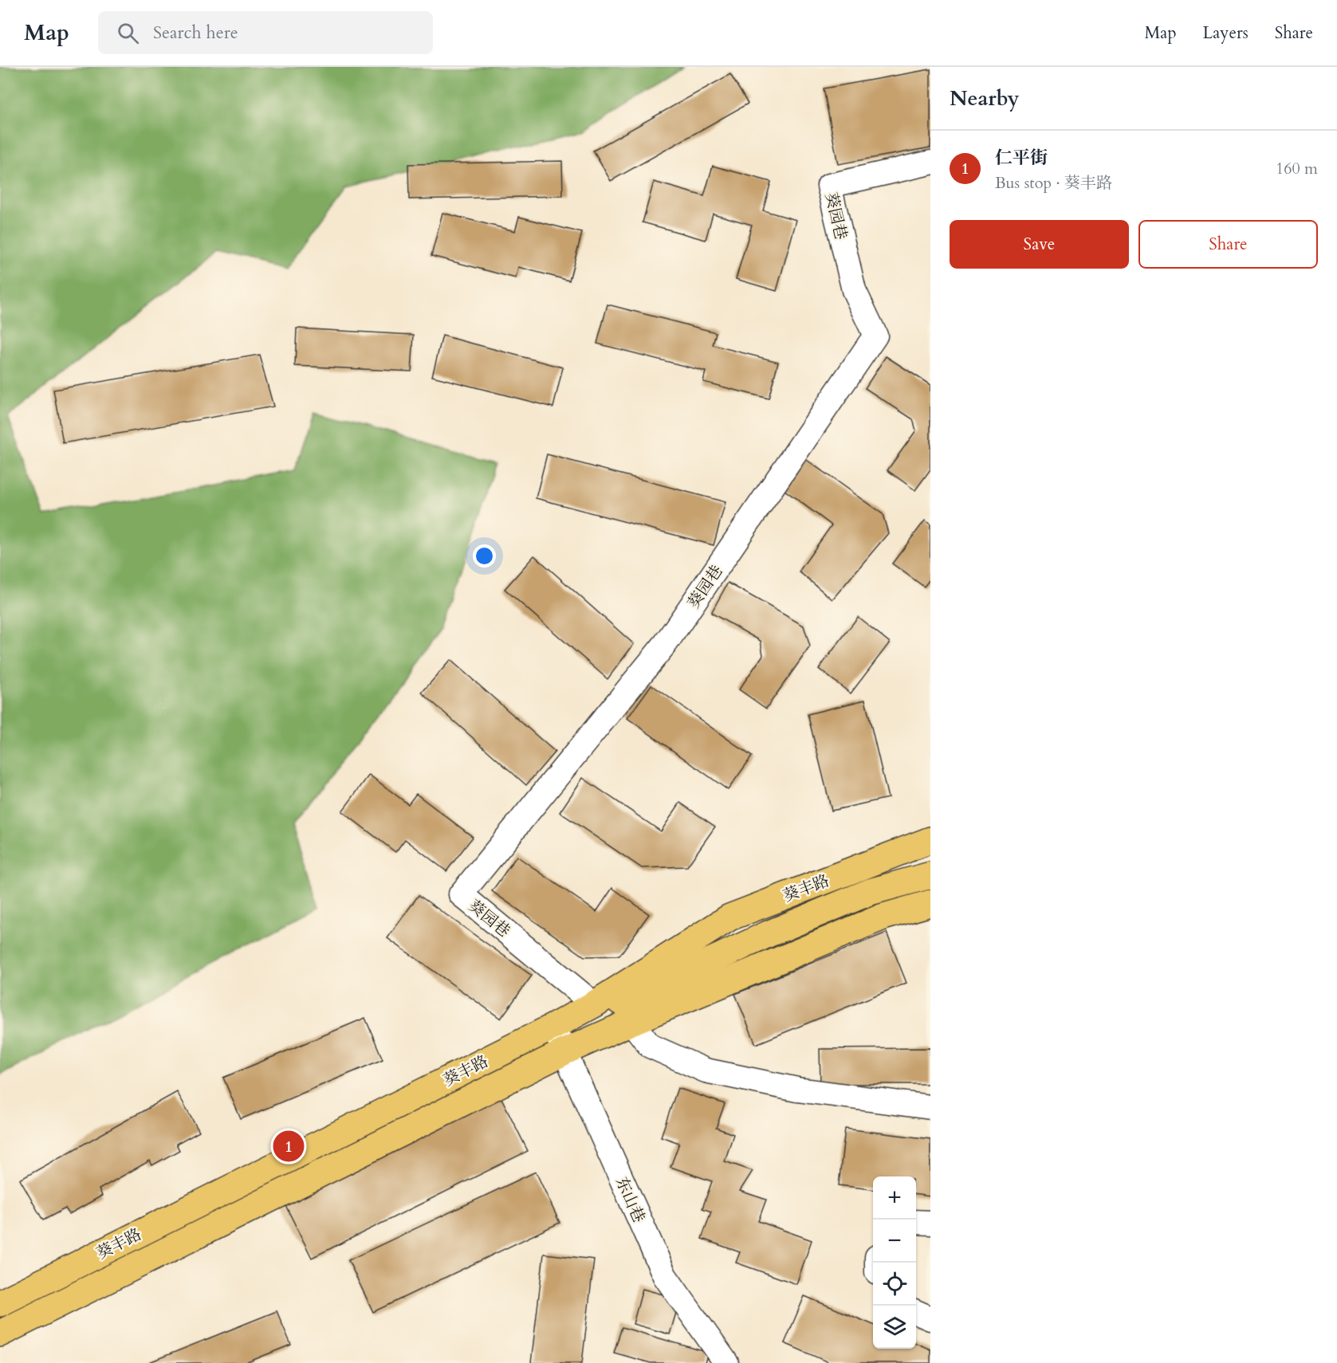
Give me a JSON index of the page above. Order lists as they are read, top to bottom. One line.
{"streets":{"main road":["葵丰路"],"street":["葵园巷","东山巷"]},"crossings":[["葵园巷","葵丰路"],["葵丰路","东山巷"]],"page":{"header":"Map","search":"Search here","nav":["Map","Layers","Share"],"heading":"Nearby","list":[{"mark":"1","name":"仁平街","note":"Bus stop · 葵丰路","value":"160 m"}],"buttons":["Save","Share"],"pins":"1","map_buttons":["+","−"]}}
